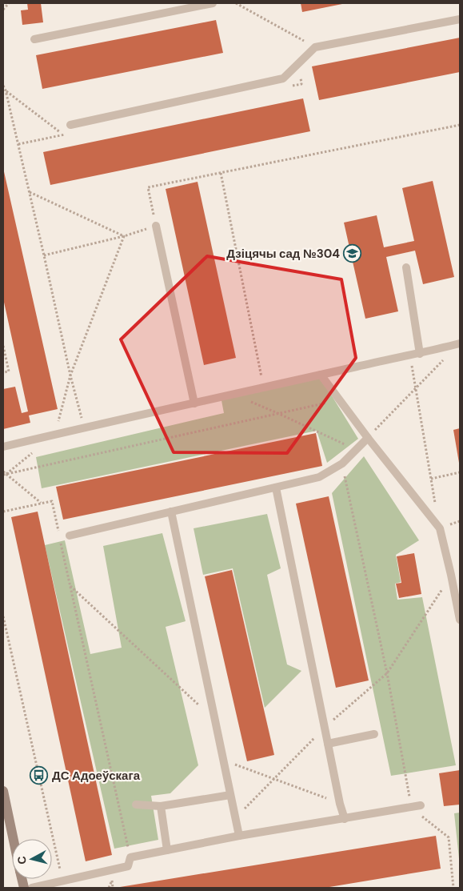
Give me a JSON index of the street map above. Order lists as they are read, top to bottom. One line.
{"places":{"school or university":["Дзіцячы сад №304"],"bus stop":["ДС Адоеўскага"]},"north":"left"}
